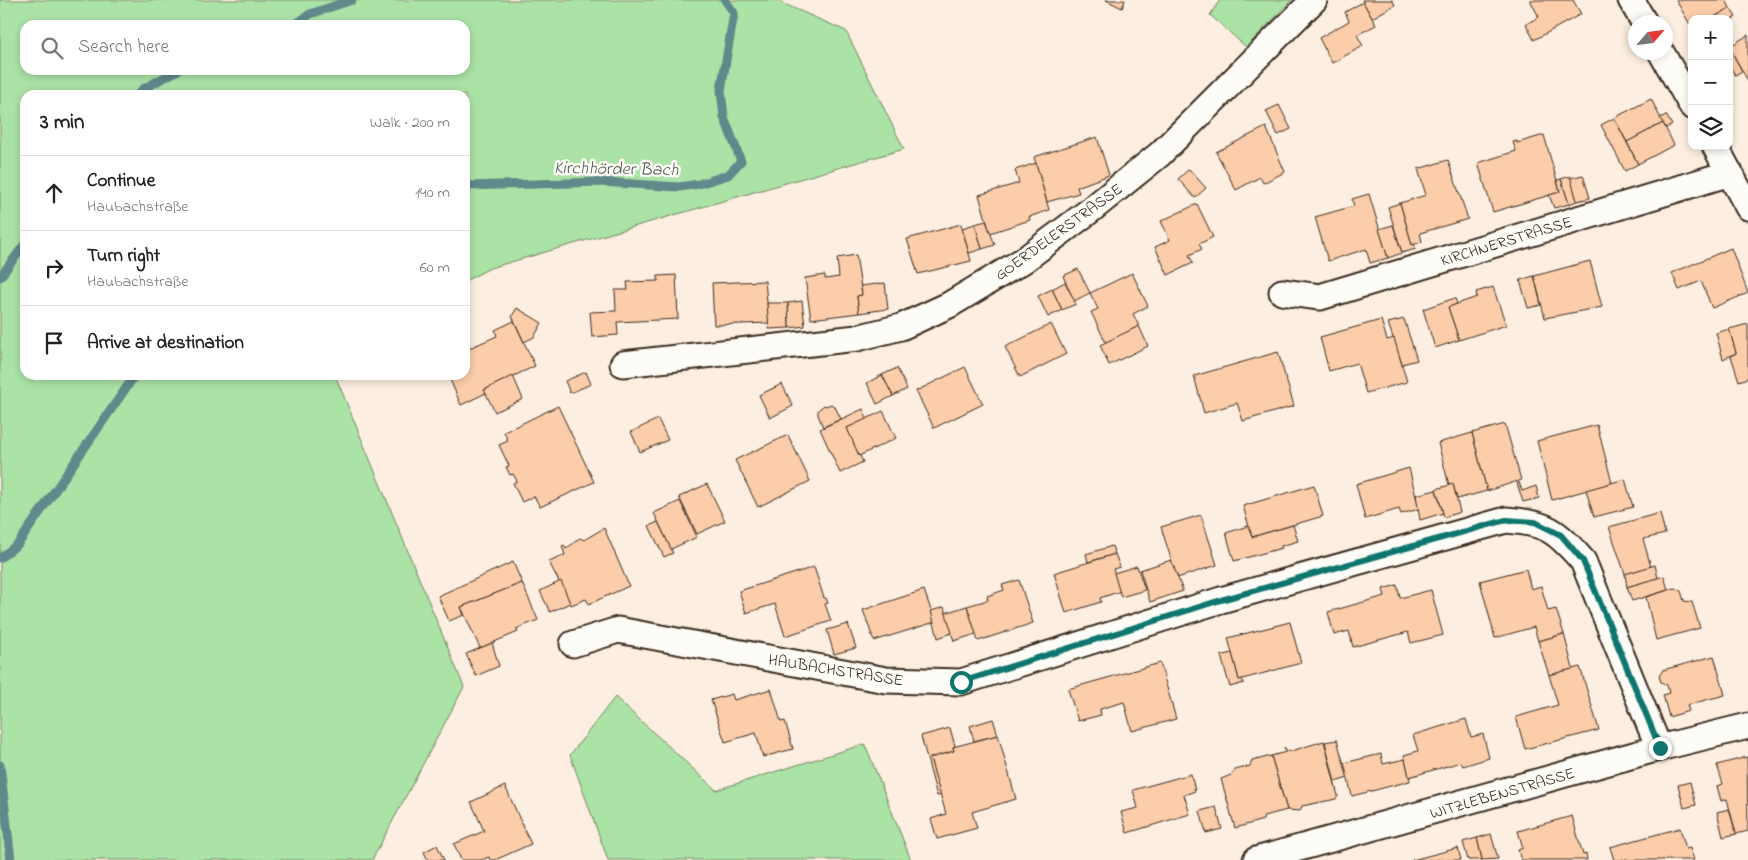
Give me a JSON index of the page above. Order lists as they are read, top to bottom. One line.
{"streets":{"street":["GOERDELERSTRASSE","KIRCHNERSTRASSE","HAUBACHSTRASSE","WITZLEBENSTRASSE"]},"crossings":[["HAUBACHSTRASSE","WITZLEBENSTRASSE"]],"water":["Kirchhörder Bach"],"north":"top right","page":{"map_buttons":["+","−"],"search":"Search here","heading":["3 min","Walk · 200 m"],"list":[["Continue","Haubachstraße","140 m"],["Turn right","Haubachstraße","60 m"],"Arrive at destination"]}}
